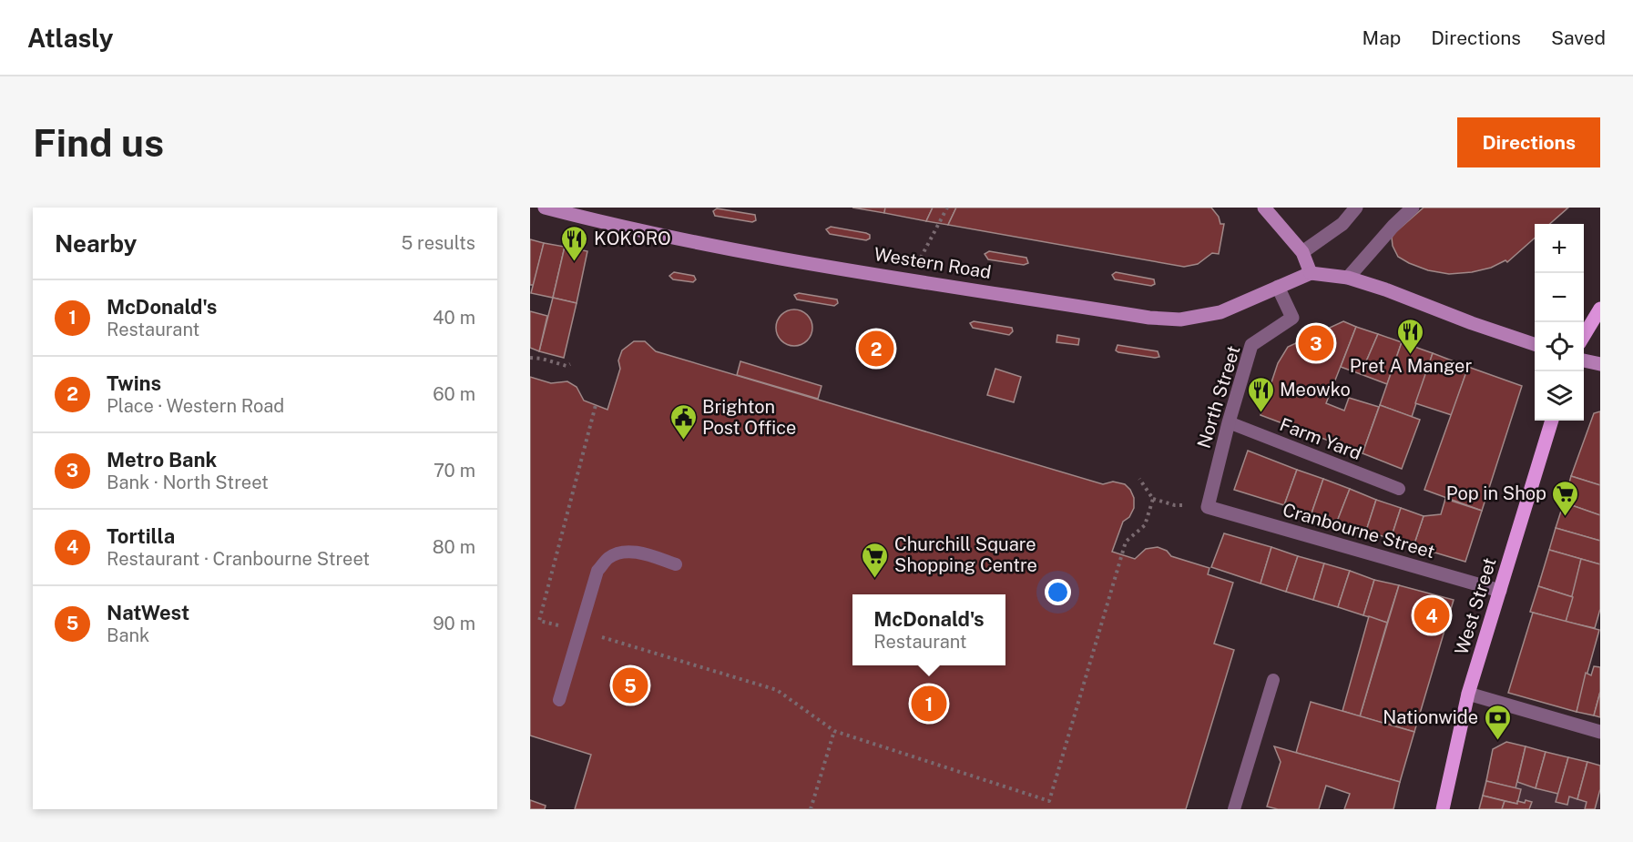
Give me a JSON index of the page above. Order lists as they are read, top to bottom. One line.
{"streets":{"main road":["West Street"],"street":["Western Road","North Street","Cranbourne Street"],"lane":["Farm Yard"]},"crossings":[["Western Road","North Street"],["North Street","Farm Yard"],["North Street","Cranbourne Street"],["Cranbourne Street","West Street"]],"places":{"restaurant":["KOKORO","Pret A Manger","Meowko"],"public building":["Brighton Post Office"],"supermarket":["Pop in Shop","Churchill Square Shopping Centre"],"bank":["Nationwide"]},"page":{"header":"Atlasly","nav":["Map","Directions","Saved"],"buttons":"Directions","title":"Find us","heading":["Nearby","5 results"],"map_buttons":["+","−"],"list":[{"mark":"1","name":"McDonald's","note":"Restaurant","value":"40 m"},{"mark":"2","name":"Twins","note":"Place · Western Road","value":"60 m"},{"mark":"3","name":"Metro Bank","note":"Bank · North Street","value":"70 m"},{"mark":"4","name":"Tortilla","note":"Restaurant · Cranbourne Street","value":"80 m"},{"mark":"5","name":"NatWest","note":"Bank","value":"90 m"}],"pins":["3","2","4","5","1"],"popup":["McDonald's","Restaurant"]}}
